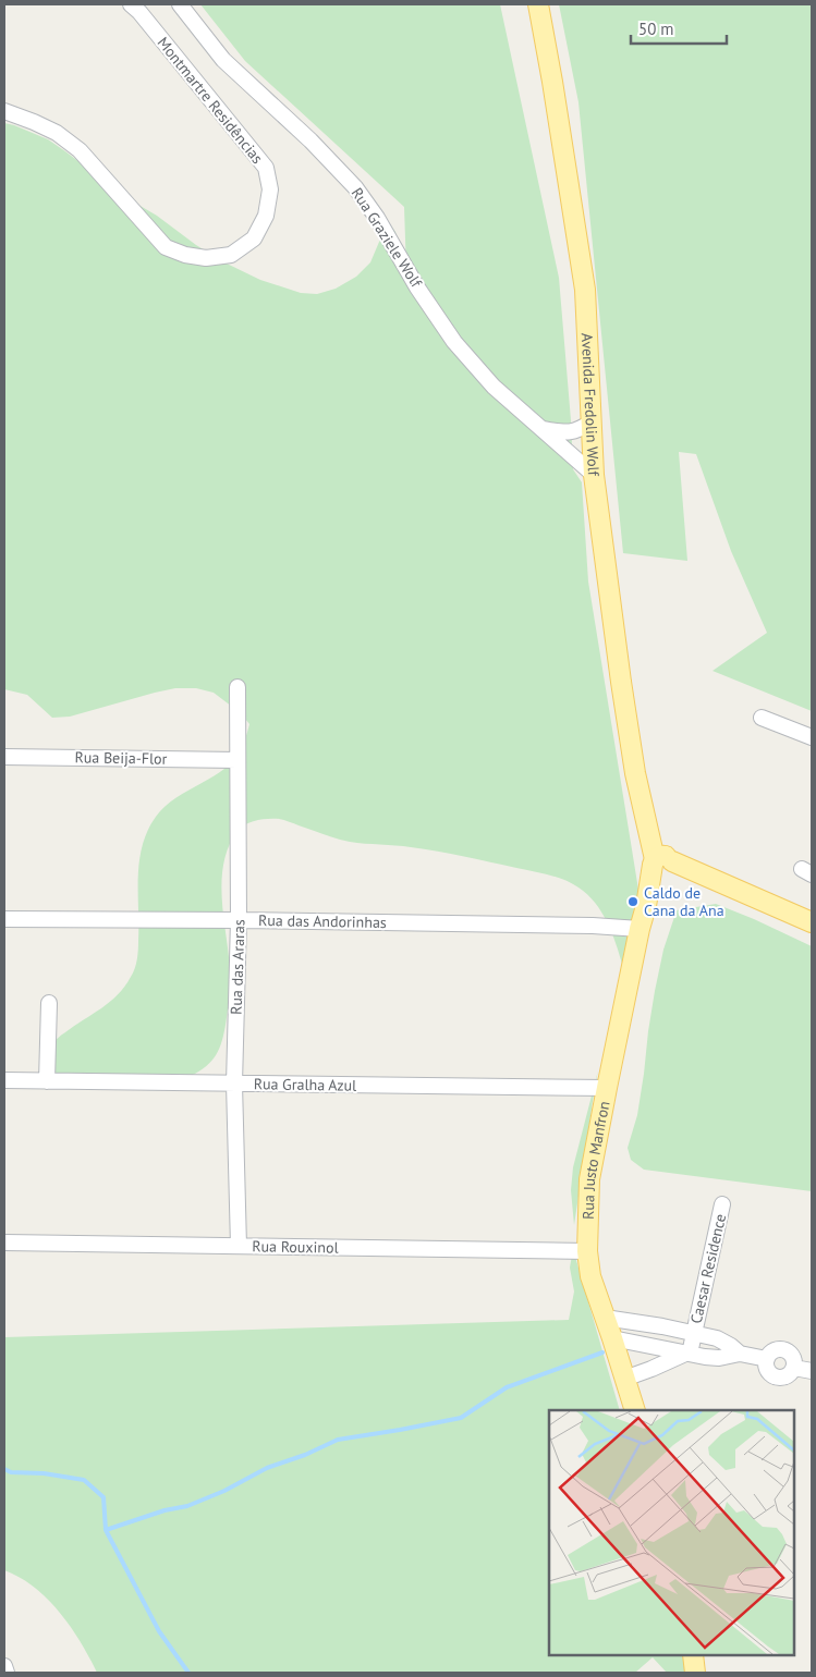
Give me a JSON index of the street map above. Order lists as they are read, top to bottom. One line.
{"streets":{"main road":["Avenida Fredolin Wolf","Rua Justo Manfron"],"street":["Montmartre Residências","Rua Graziele Wolf","Rua Beija-Flor","Rua das Andorinhas","Rua das Araras","Rua Gralha Azul","Rua Rouxinol","Caesar Residence"]},"crossings":[["Rua Graziele Wolf","Avenida Fredolin Wolf"],["Avenida Fredolin Wolf","Rua Justo Manfron"],["Rua Beija-Flor","Rua das Araras"],["Rua das Andorinhas","Rua das Araras"],["Rua das Andorinhas","Rua Justo Manfron"],["Rua das Araras","Rua Gralha Azul"],["Rua das Araras","Rua Rouxinol"],["Rua Gralha Azul","Rua Justo Manfron"],["Rua Justo Manfron","Rua Rouxinol"],["Rua Justo Manfron","Caesar Residence"]],"places":["Caldo de Cana da Ana"],"scale_bar":"50 m"}
